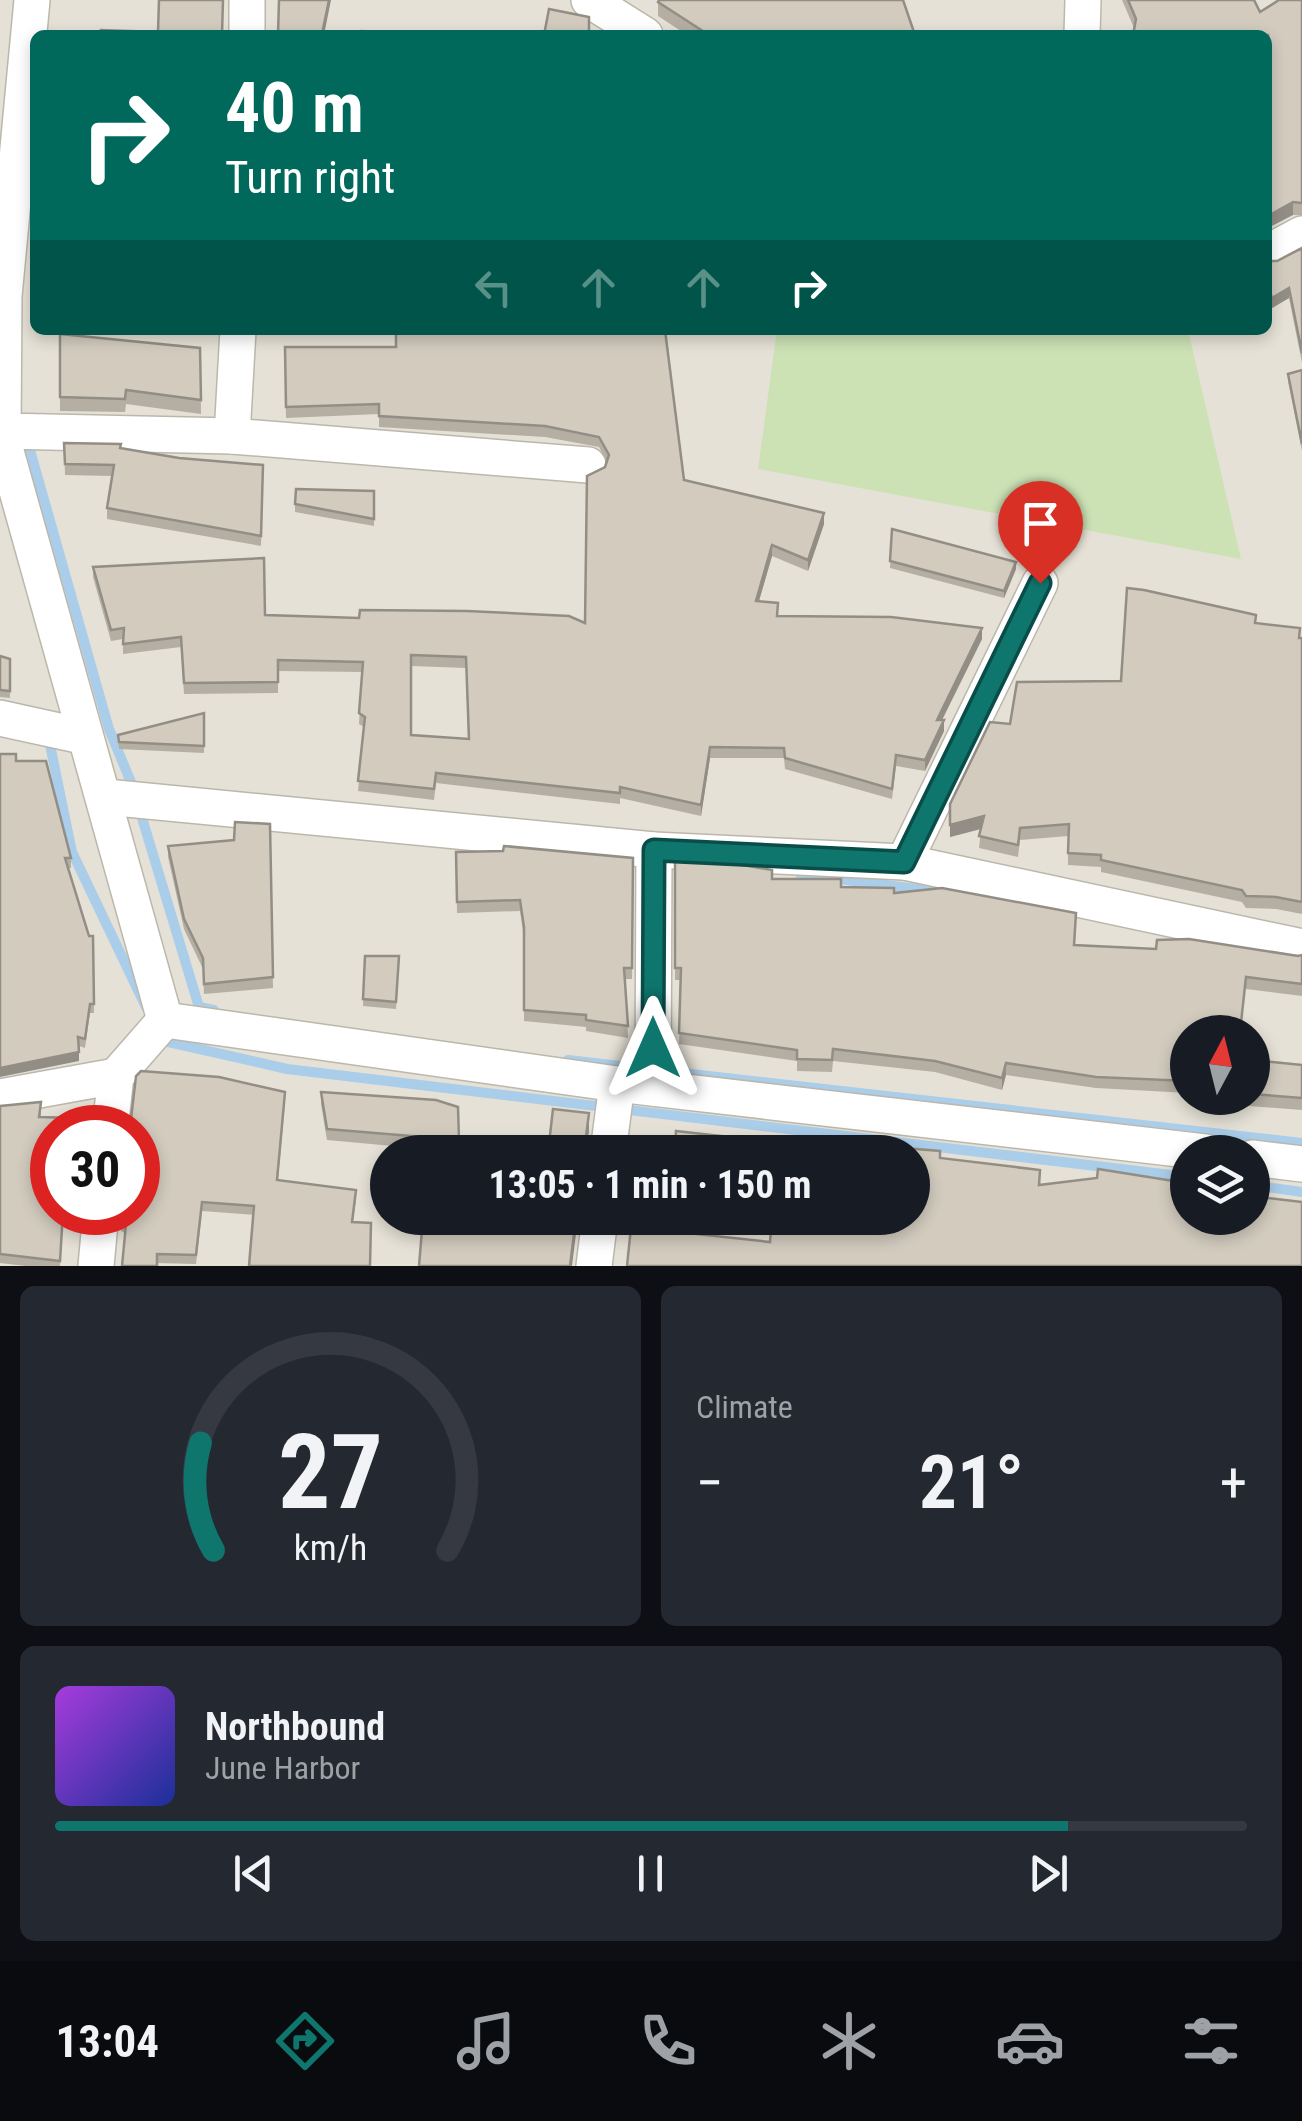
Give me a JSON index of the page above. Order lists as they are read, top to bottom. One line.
{"north":"top","page":{"turn":["40 m","Turn right"],"limit":"30","trip":"13:05 · 1 min · 150 m","tile":"Climate","heat":["−","21°","+"],"song":["Northbound","June Harbor"],"tabs":"13:04","gauge":["27","km/h"]}}
